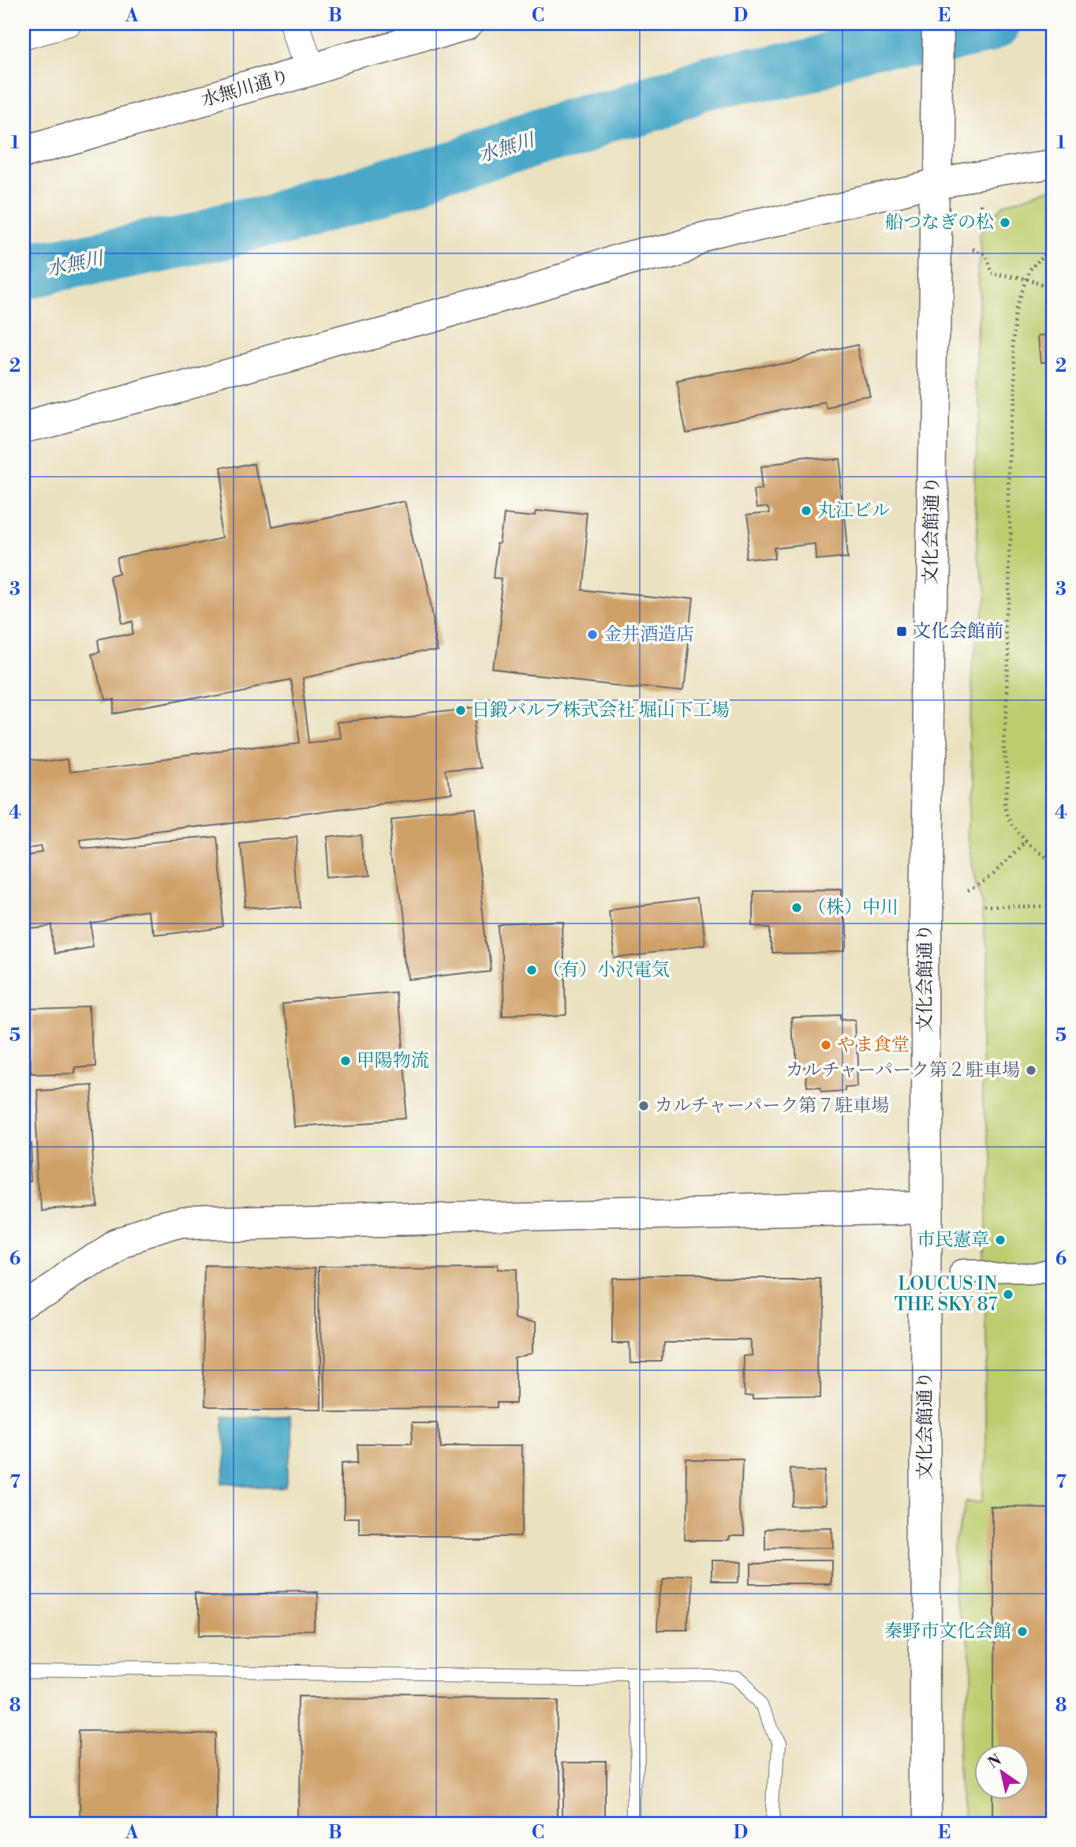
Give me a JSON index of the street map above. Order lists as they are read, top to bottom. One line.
{"streets":{"street":["水無川通り","文化会館通り"]},"water":["水無川"],"places":{"other":["船つなぎの松","丸江ビル","金井酒造店","日鍛バルブ株式会社 堀山下工場","（株）中川","（有）小沢電気","やま食堂","甲陽物流","カルチャーパーク第２駐車場","カルチャーパーク第７駐車場","市民憲章","LOUCUS IN THE SKY 87","秦野市文化会館"],"transit":["文化会館前"]},"north":"top left","grid":{"columns":["A","B","C","D","E"],"rows":["1","2","3","4","5","6","7","8"]}}
